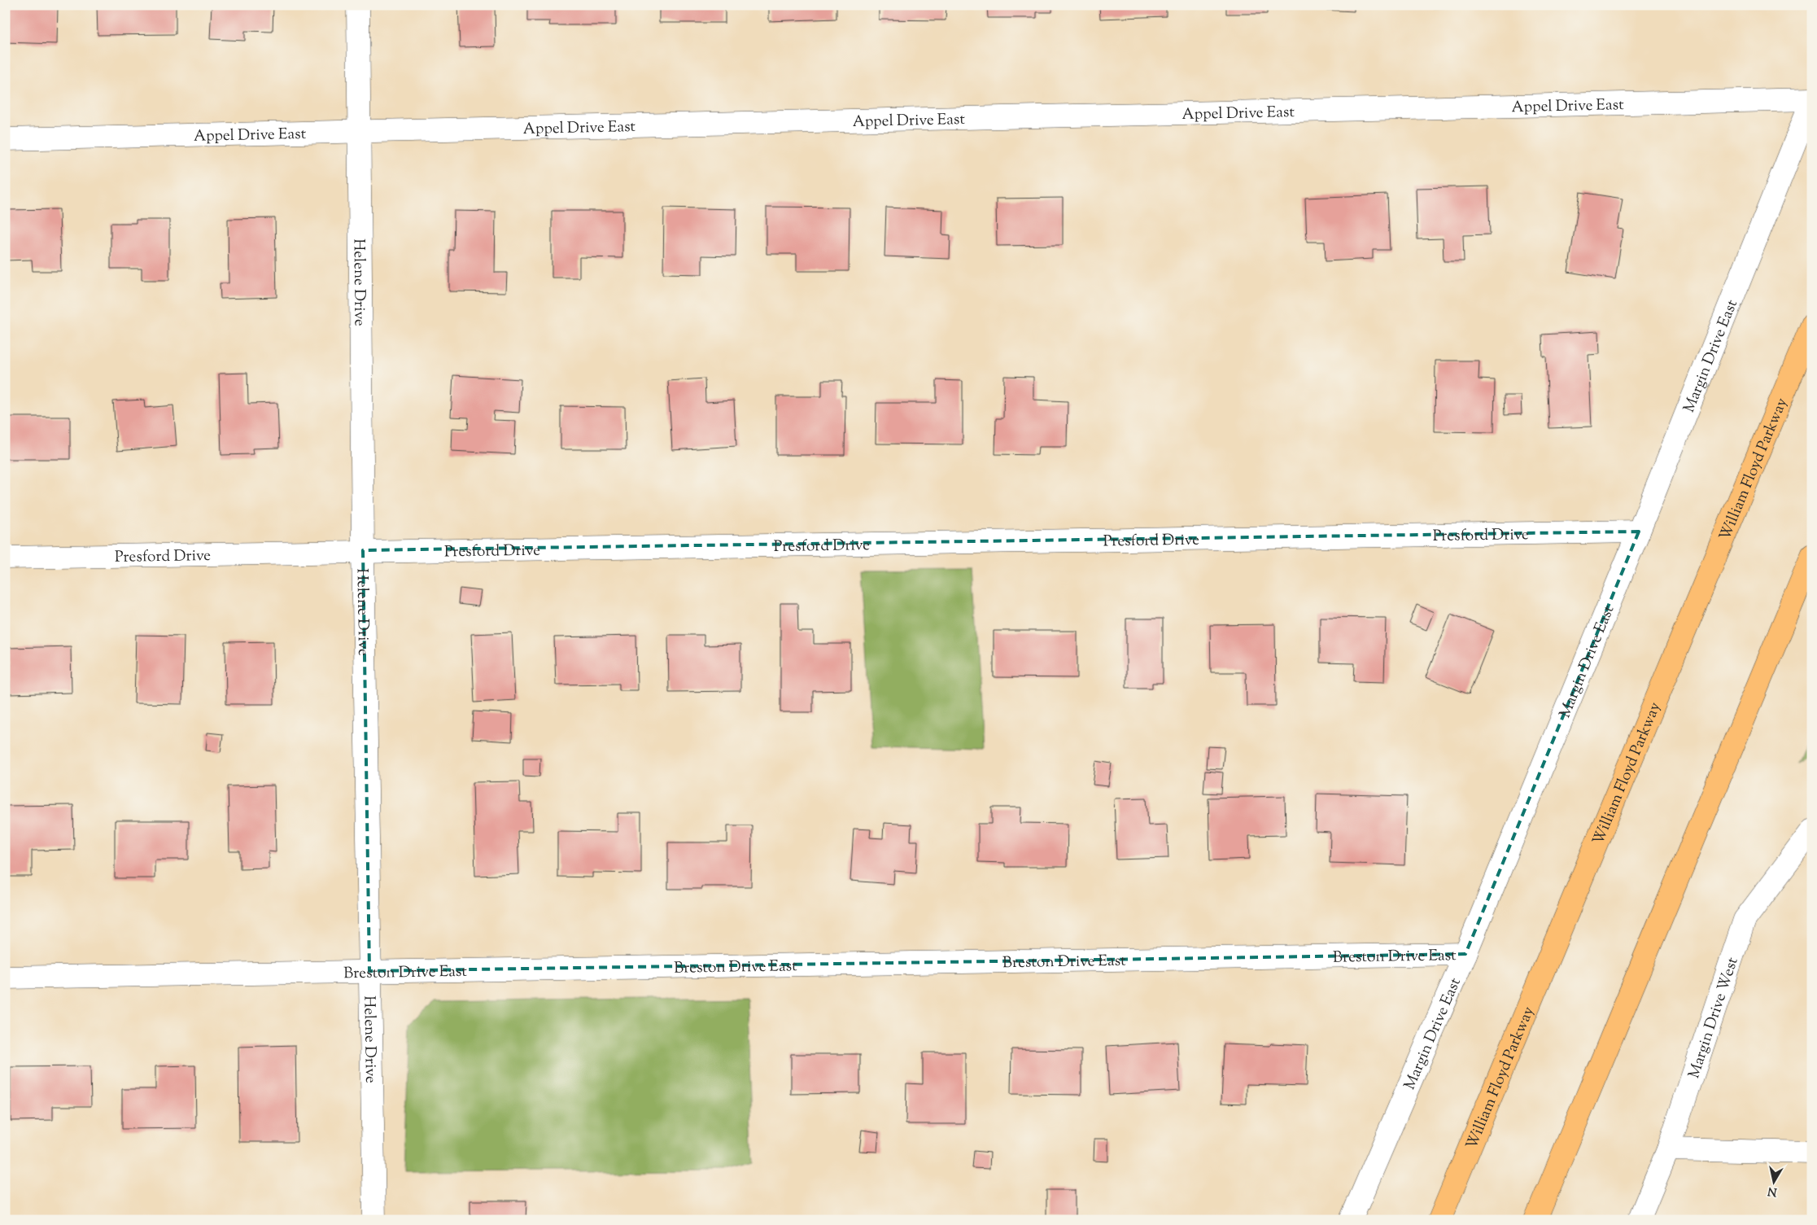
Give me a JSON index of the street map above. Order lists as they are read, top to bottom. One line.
{"streets":{"highway":["William Floyd Parkway"],"street":["Appel Drive East","Helene Drive","Margin Drive East","Presford Drive","Breston Drive East","Margin Drive West"]},"crossings":[["Appel Drive East","Helene Drive"],["Appel Drive East","Margin Drive East"],["Helene Drive","Presford Drive"],["Helene Drive","Breston Drive East"],["Margin Drive East","Presford Drive"],["Margin Drive East","Breston Drive East"]],"north":"bottom"}
